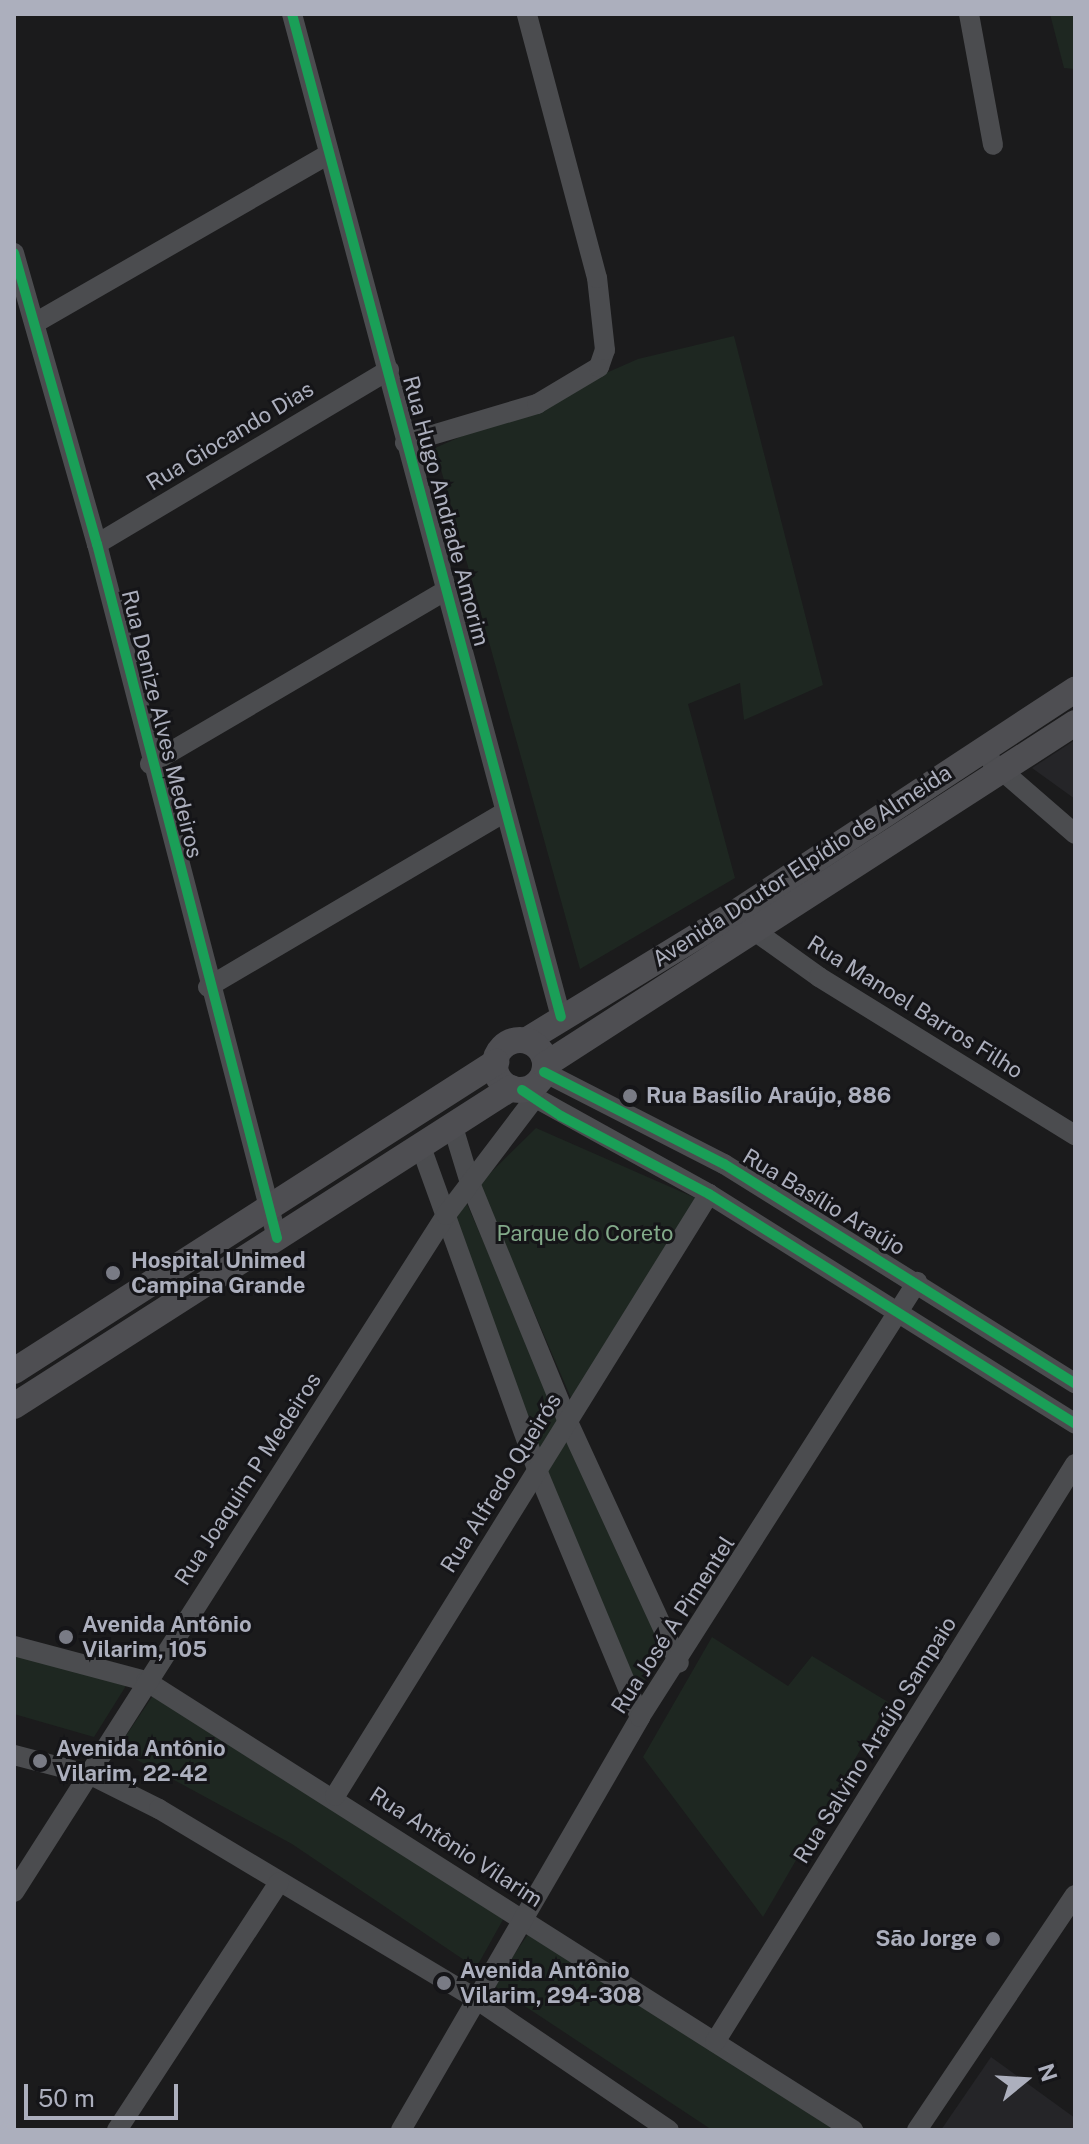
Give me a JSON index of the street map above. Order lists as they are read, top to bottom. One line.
{"streets":{"main road":["Avenida Doutor Elpídio de Almeida"],"street":["Rua Giocando Dias","Rua Hugo Andrade Amorim","Rua Denize Alves Medeiros","Rua Manoel Barros Filho","Rua Basílio Araújo","Rua Joaquim P Medeiros","Rua Alfredo Queirós","Rua José A Pimentel","Rua Salvino Araújo Sampaio","Rua Antônio Vilarim"]},"crossings":[["Rua Giocando Dias","Rua Hugo Andrade Amorim"],["Rua Giocando Dias","Rua Denize Alves Medeiros"],["Rua Hugo Andrade Amorim","Avenida Doutor Elpídio de Almeida"],["Avenida Doutor Elpídio de Almeida","Rua Manoel Barros Filho"],["Avenida Doutor Elpídio de Almeida","Rua Basílio Araújo"],["Avenida Doutor Elpídio de Almeida","Rua Joaquim P Medeiros"],["Rua Basílio Araújo","Rua Joaquim P Medeiros"],["Rua Basílio Araújo","Rua José A Pimentel"],["Rua Joaquim P Medeiros","Rua Antônio Vilarim"],["Rua Alfredo Queirós","Rua Antônio Vilarim"],["Rua José A Pimentel","Rua Antônio Vilarim"],["Rua Salvino Araújo Sampaio","Rua Antônio Vilarim"]],"parks":["Parque do Coreto"],"places":["Rua Basílio Araújo, 886","Hospital Unimed Campina Grande","Avenida Antônio Vilarim, 105","Avenida Antônio Vilarim, 22-42","São Jorge","Avenida Antônio Vilarim, 294-308"],"scale_bar":"50 m","north":"right"}
